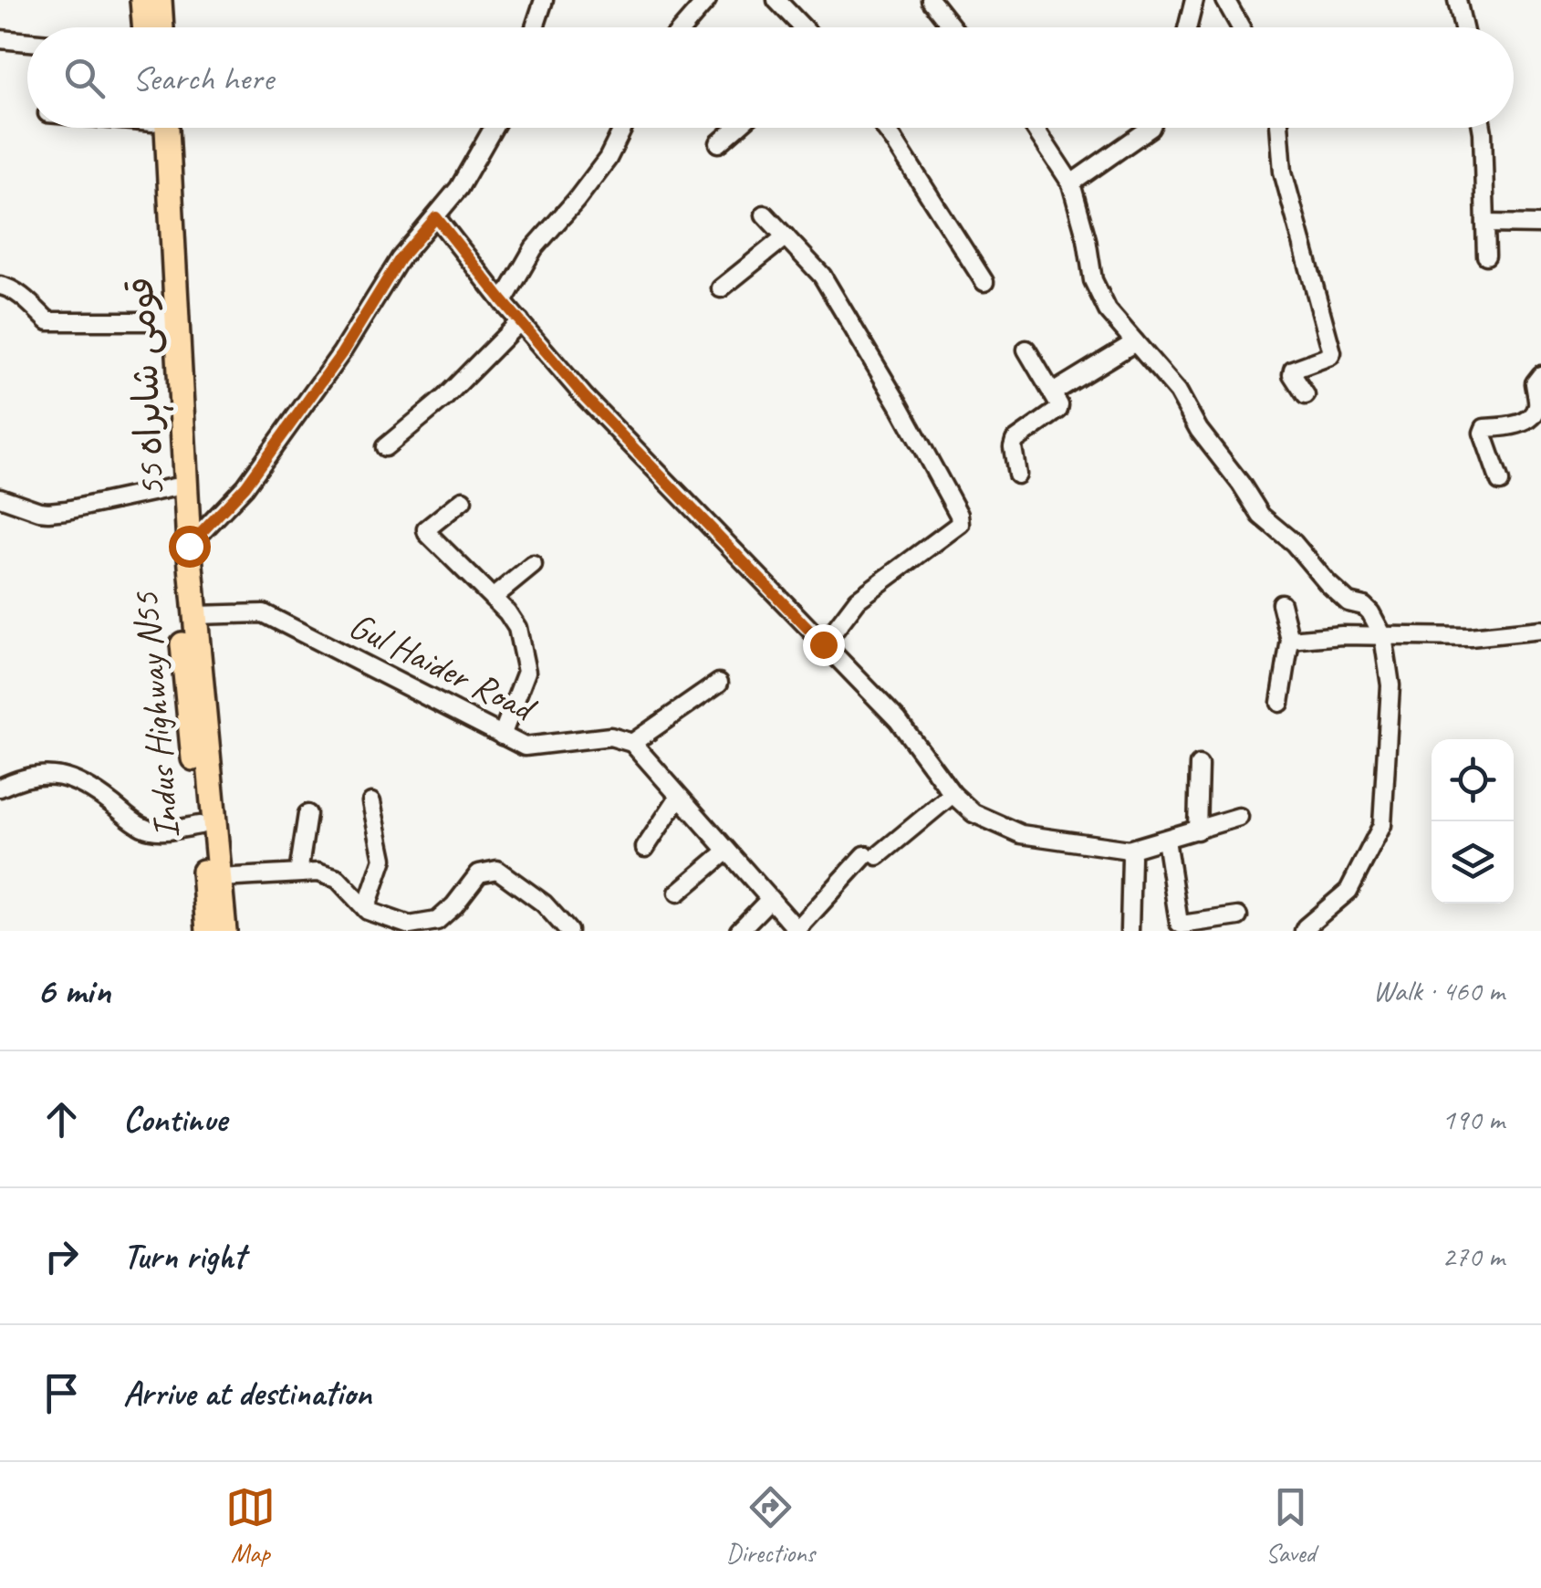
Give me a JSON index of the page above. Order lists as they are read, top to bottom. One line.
{"streets":{"highway":["قومی شاہراہ 55","Indus Highway N55"],"street":["Gul Haider Road"]},"crossings":[["قومی شاہراہ 55","Gul Haider Road"]],"page":{"search":"Search here","heading":["6 min","Walk · 460 m"],"list":[["Continue","190 m"],["Turn right","270 m"],"Arrive at destination"],"nav":["Map","Directions","Saved"]}}
